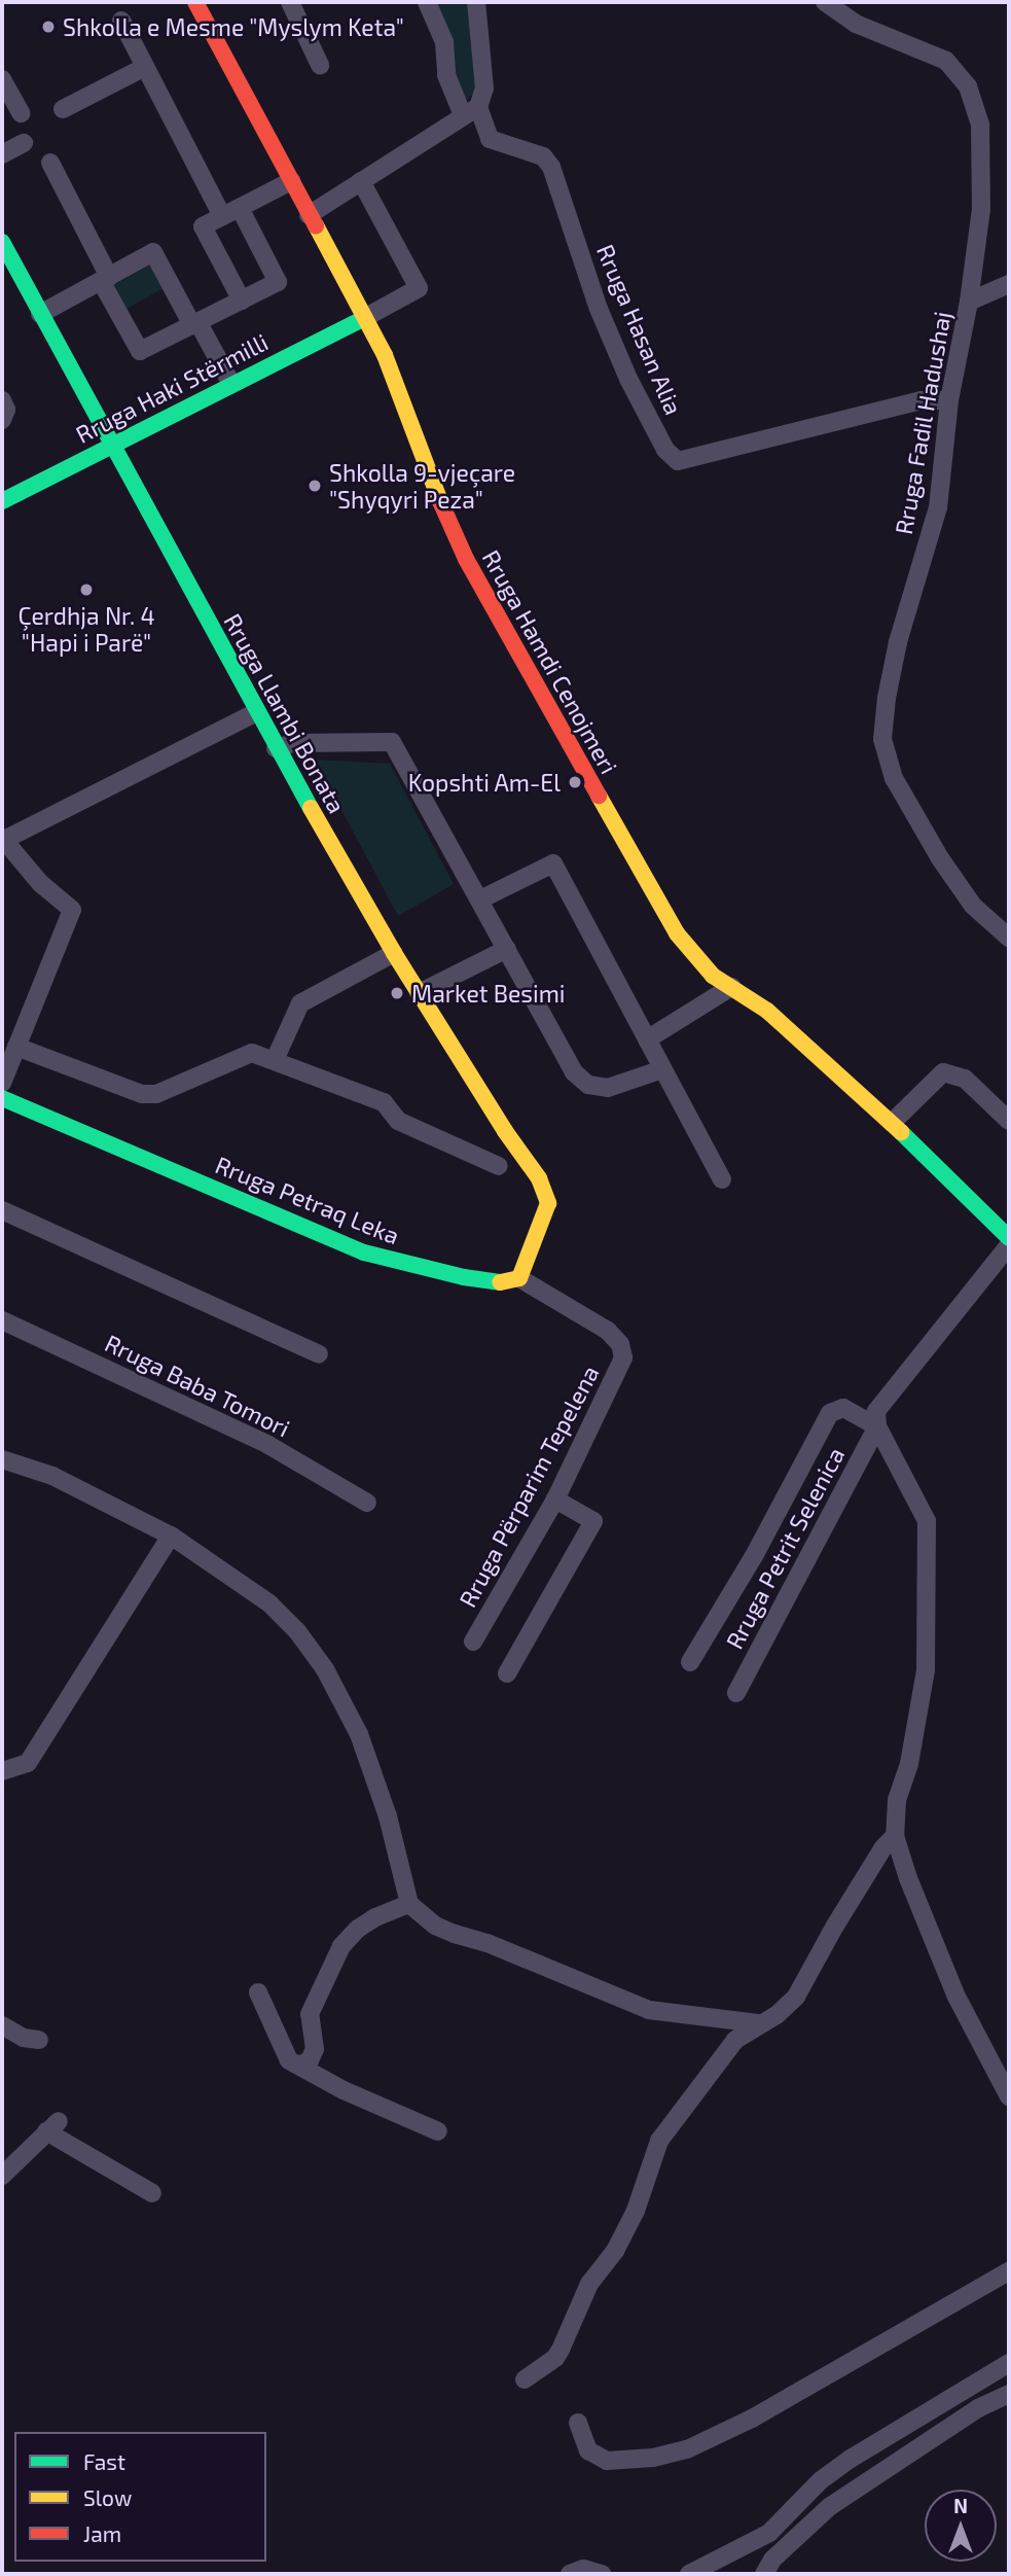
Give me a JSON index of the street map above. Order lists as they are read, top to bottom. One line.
{"streets":{"street":["Rruga Hasan Alia","Rruga Haki Stërmilli","Rruga Fadil Hadushaj","Rruga Hamdi Cenojmeri","Rruga Llambi Bonata","Rruga Petraq Leka","Rruga Baba Tomori","Rruga Përparim Tepelena","Rruga Petrit Selenica"]},"crossings":[["Rruga Hasan Alia","Rruga Fadil Hadushaj"],["Rruga Haki Stërmilli","Rruga Hamdi Cenojmeri"],["Rruga Haki Stërmilli","Rruga Llambi Bonata"],["Rruga Llambi Bonata","Rruga Petraq Leka"],["Rruga Llambi Bonata","Rruga Përparim Tepelena"],["Rruga Petraq Leka","Rruga Përparim Tepelena"]],"places":["Shkolla e Mesme \"Myslym Keta\"","Shkolla 9-vjeçare \"Shyqyri Peza\"","Çerdhja Nr. 4 \"Hapi i Parë\"","Kopshti Am-El","Market Besimi"],"legend":["Fast","Slow","Jam"],"north":"top"}
